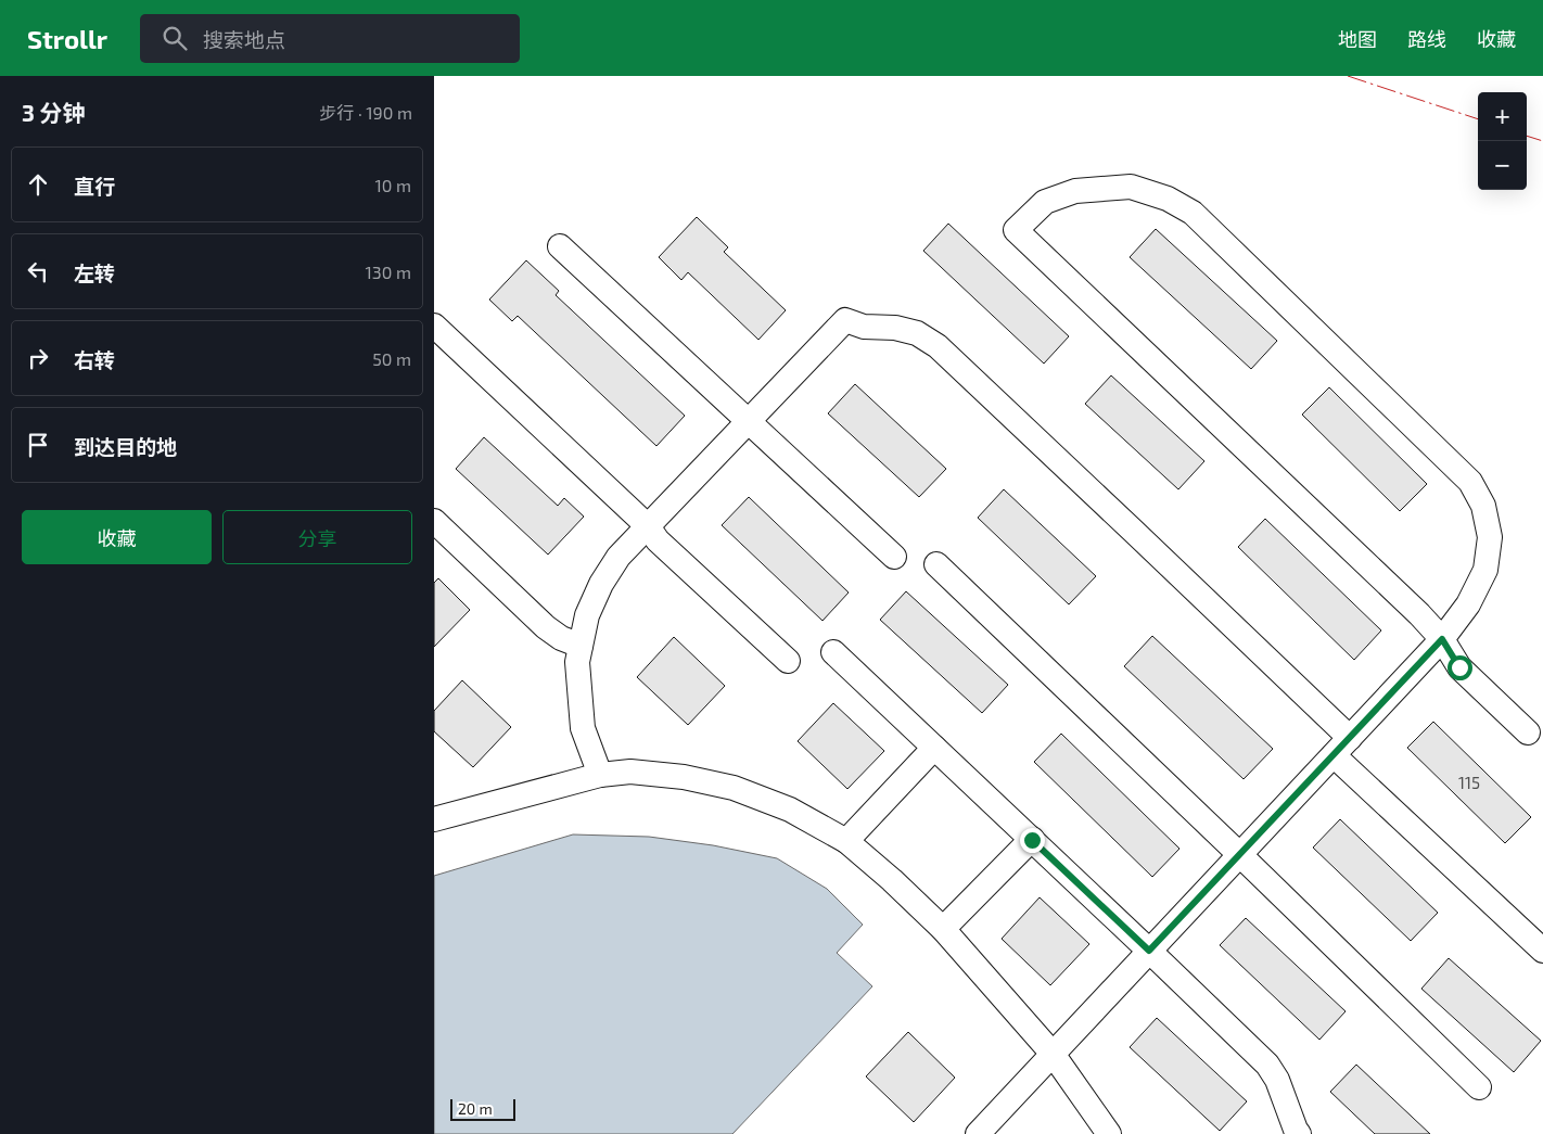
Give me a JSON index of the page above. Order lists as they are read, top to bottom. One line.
{"house_numbers":["115"],"scale_bar":"20 m","page":{"header":"Strollr","search":"搜索地点","nav":["地图","路线","收藏"],"heading":["3 分钟","步行 · 190 m"],"map_buttons":["+","−"],"list":[["直行","10 m"],["左转","130 m"],["右转","50 m"],"到达目的地"],"buttons":["收藏","分享"],"scale":"20 m"}}
